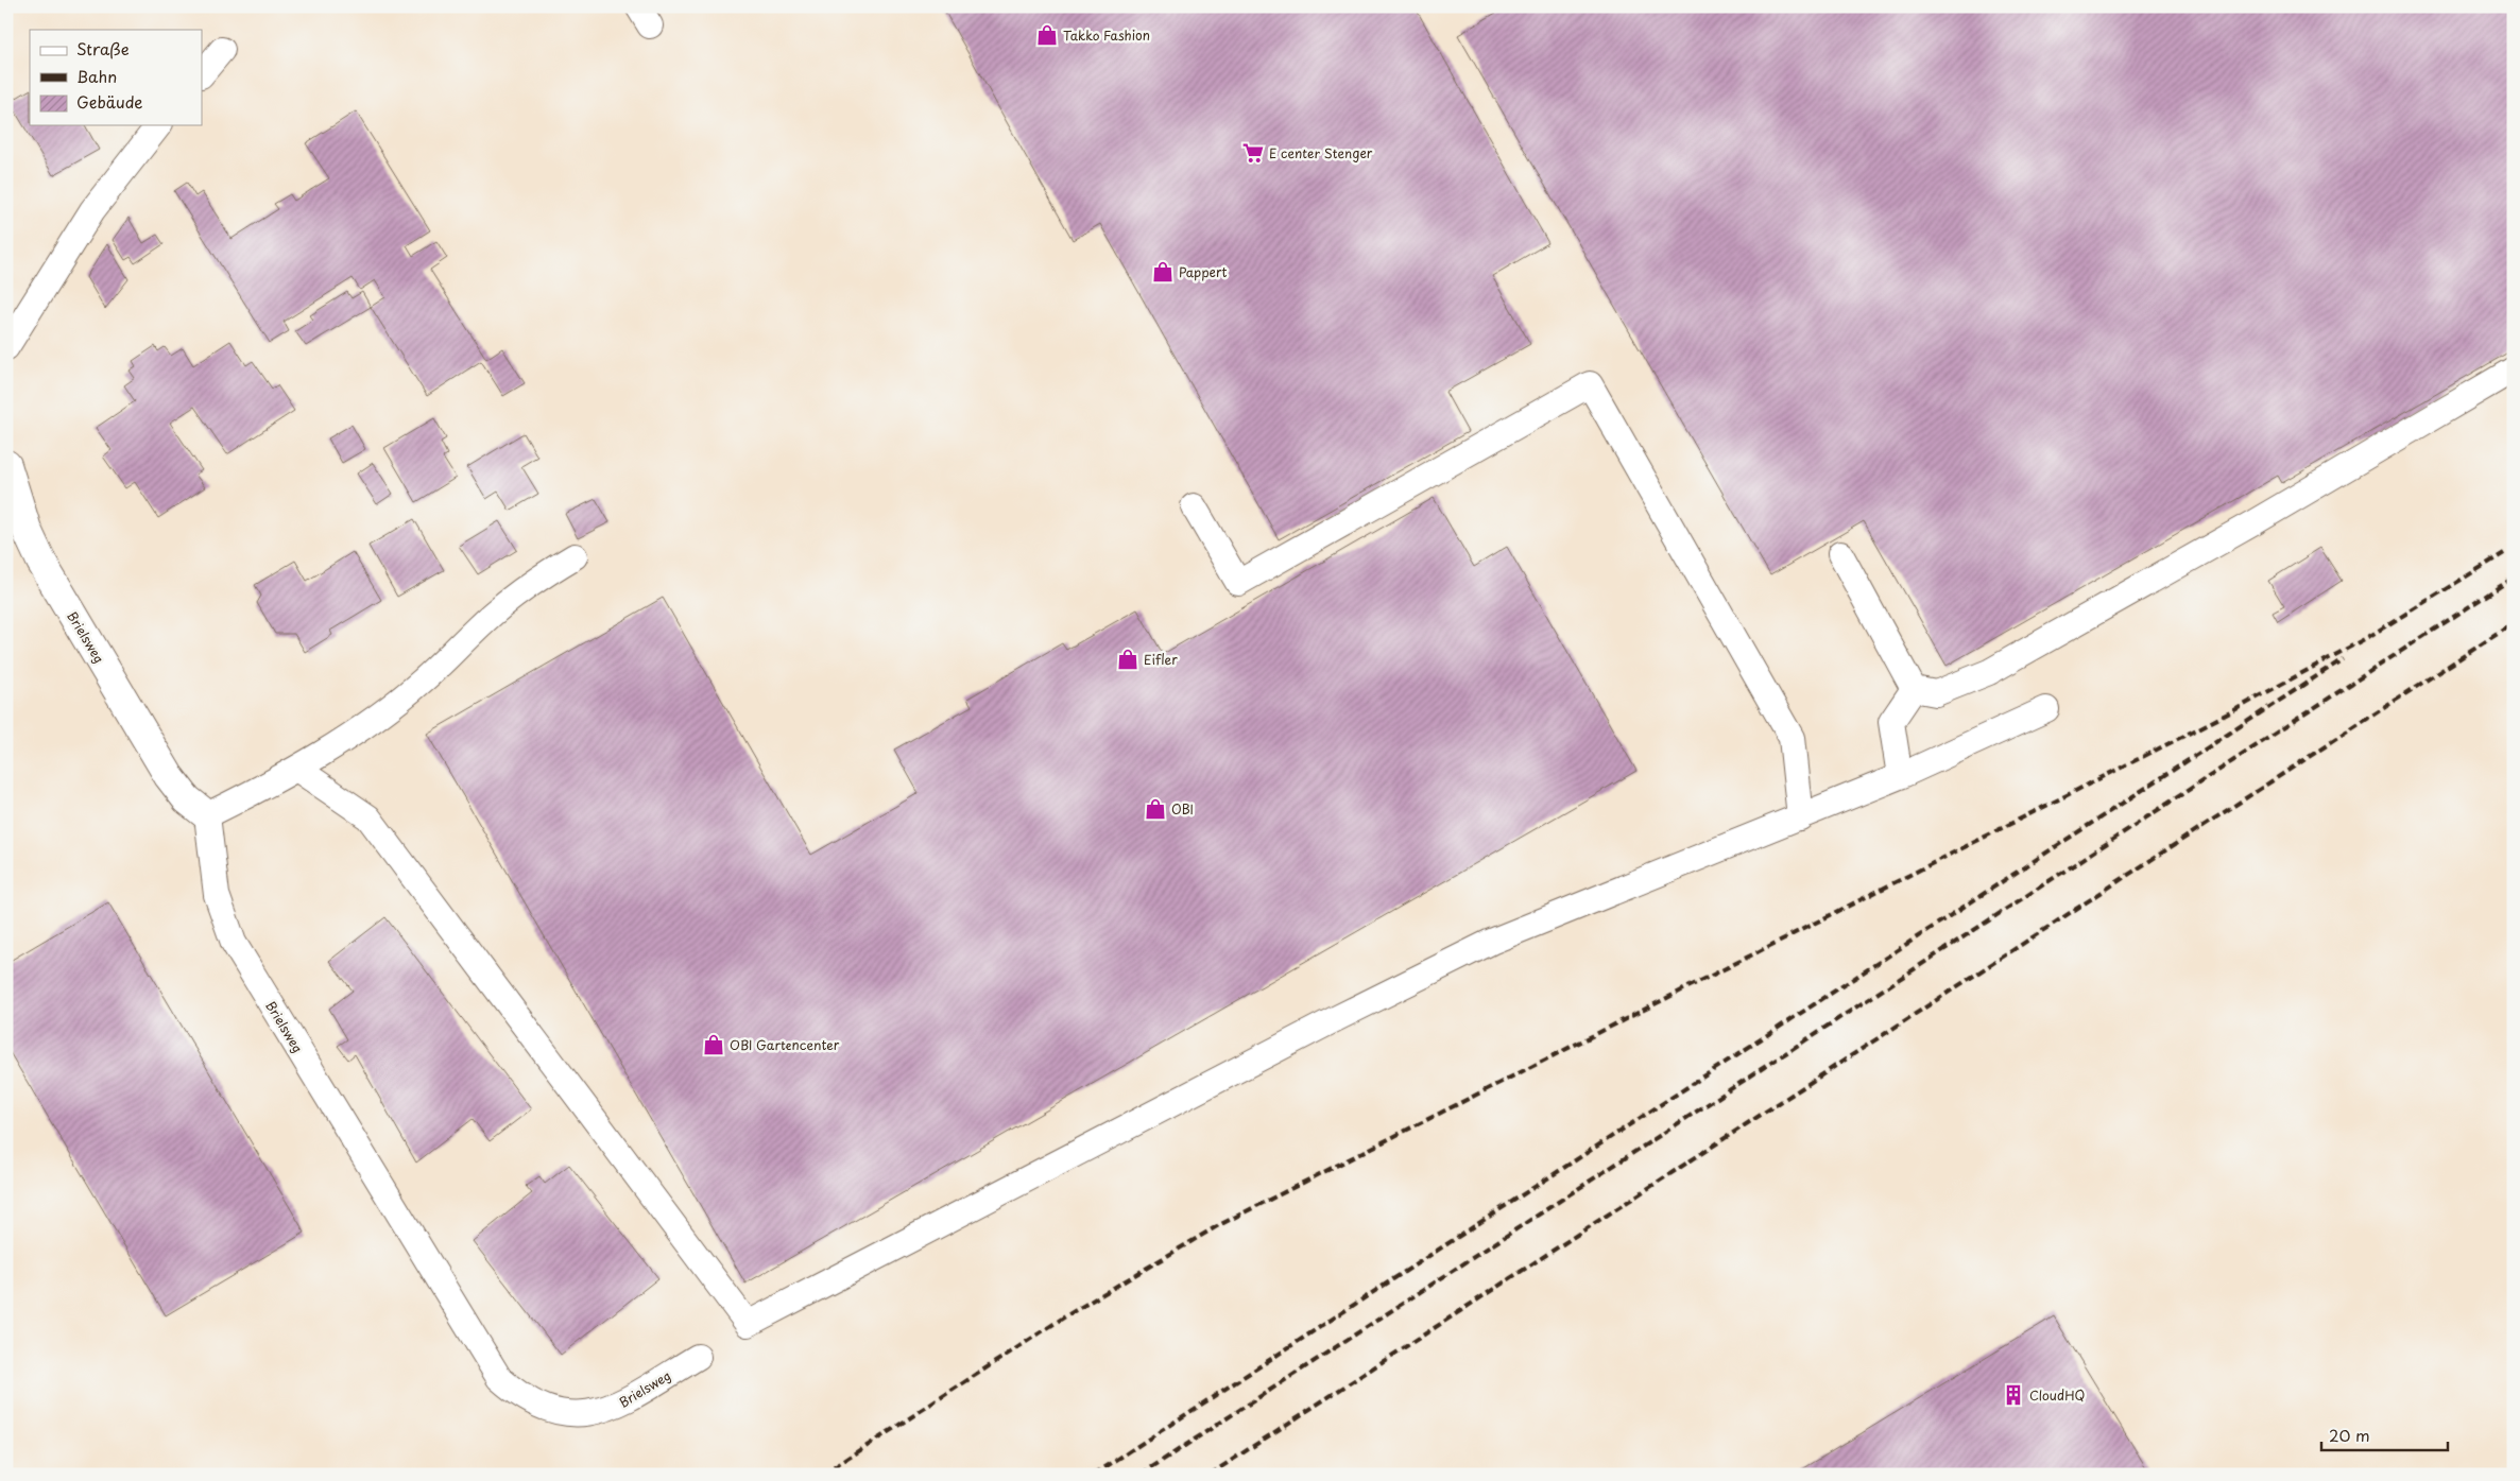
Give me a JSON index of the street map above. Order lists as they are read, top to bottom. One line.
{"streets":{"street":["Brielsweg"]},"places":{"shop":["Takko Fashion","Pappert","Eifler","OBI","OBI Gartencenter"],"supermarket":["E center Stenger"],"building":["CloudHQ"]},"legend":["Straße","Bahn","Gebäude"],"scale_bar":"20 m"}
